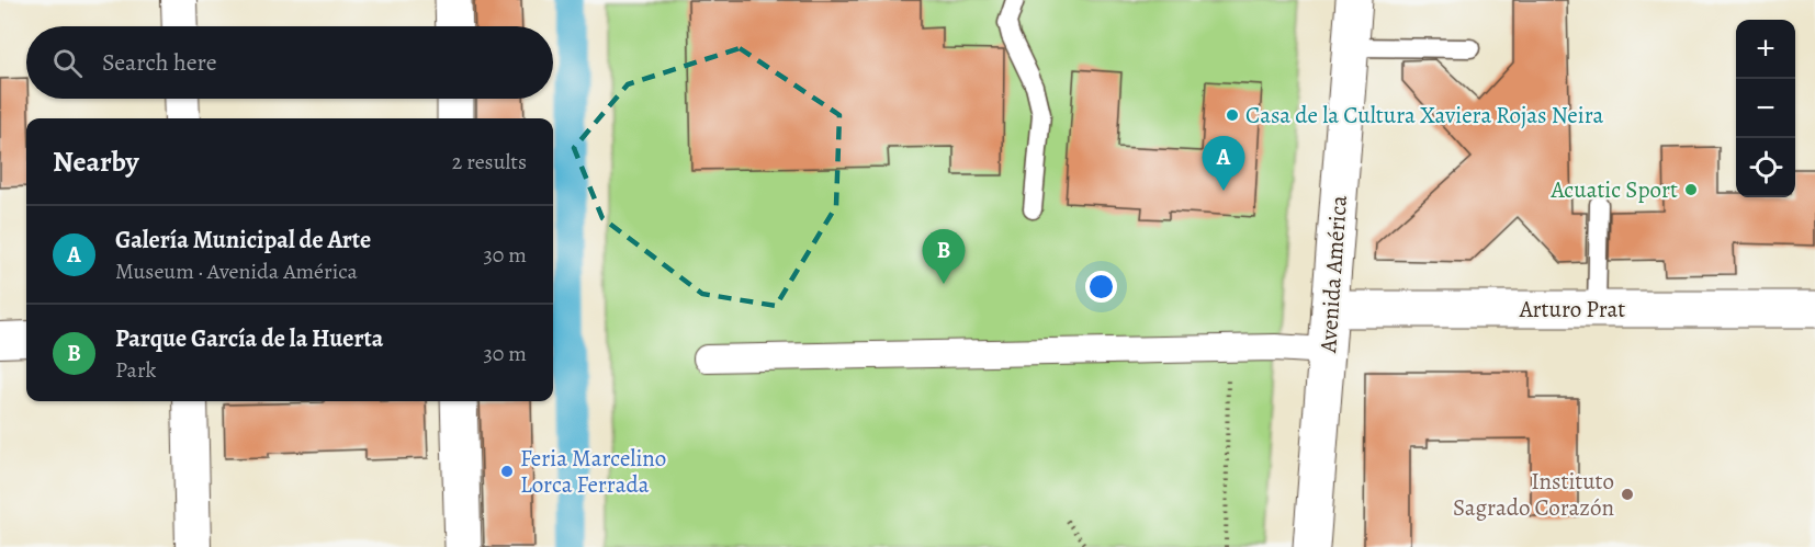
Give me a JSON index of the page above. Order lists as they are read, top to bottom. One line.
{"streets":{"street":["Avenida América","Arturo Prat"]},"crossings":[["Avenida América","Arturo Prat"]],"places":["Casa de la Cultura Xaviera Rojas Neira","Acuatic Sport","Feria Marcelino Lorca Ferrada","Instituto Sagrado Corazón"],"page":{"map_buttons":["+","−"],"search":"Search here","heading":["Nearby","2 results"],"pins":["A","B"],"list":[{"mark":"A","name":"Galería Municipal de Arte","note":"Museum · Avenida América","value":"30 m"},{"mark":"B","name":"Parque García de la Huerta","note":"Park","value":"30 m"}]}}
